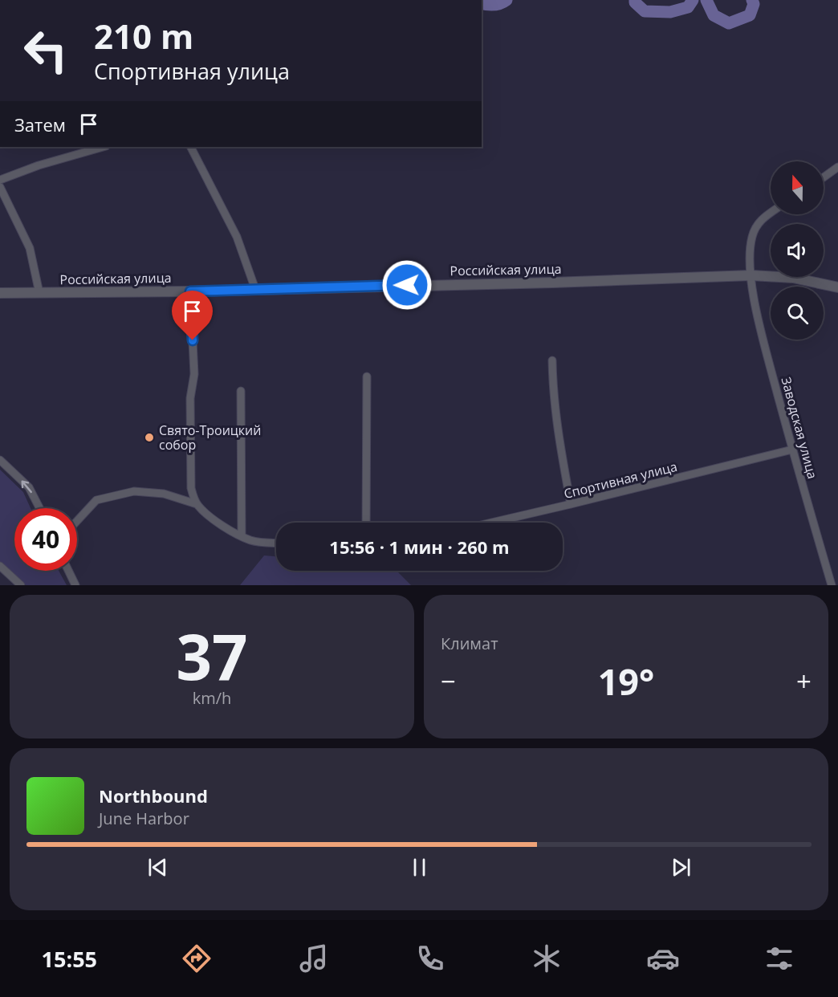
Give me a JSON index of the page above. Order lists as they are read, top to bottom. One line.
{"streets":{"street":["Российская улица","Заводская улица","Спортивная улица"]},"crossings":[["Российская улица","Заводская улица"],["Заводская улица","Спортивная улица"]],"places":["Свято-Троицкий собор"],"north":"top","page":{"turn":["210 m","Спортивная улица"],"then":"Затем","limit":"40","trip":"15:56 · 1 мин · 260 m","tile":[["37","km/h"],"Климат"],"heat":["−","19°","+"],"song":["Northbound","June Harbor"],"tabs":"15:55"}}
